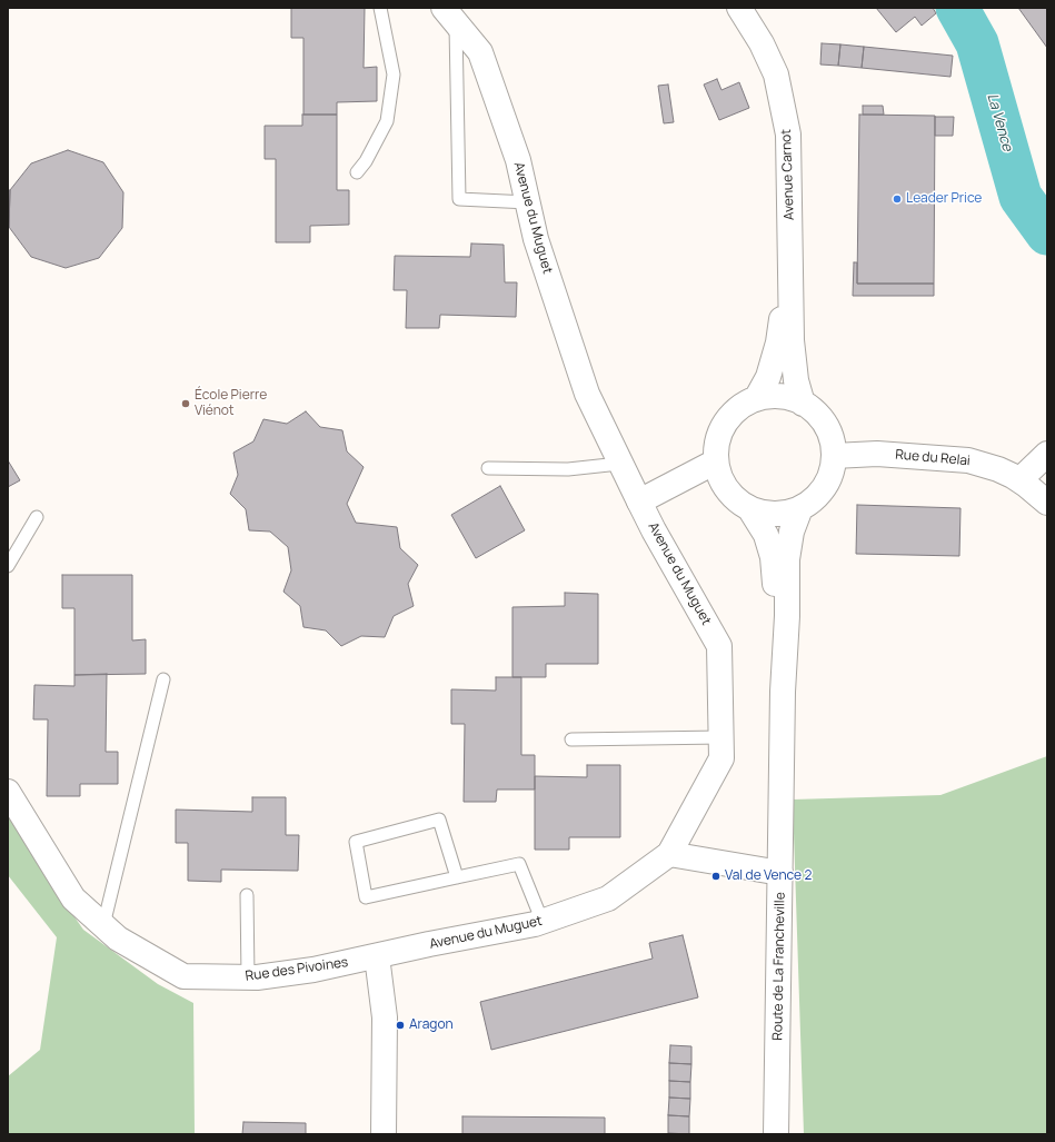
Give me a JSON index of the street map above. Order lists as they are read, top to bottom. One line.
{"streets":{"street":["Avenue Carnot","Avenue du Muguet","Rue du Relai","Route de La Francheville","Rue des Pivoines"]},"crossings":[["Avenue Carnot","Rue du Relai"],["Avenue du Muguet","Rue des Pivoines"]],"water":["La Vence"],"places":["Leader Price","École Pierre Viénot","Val de Vence 2","Aragon"]}
